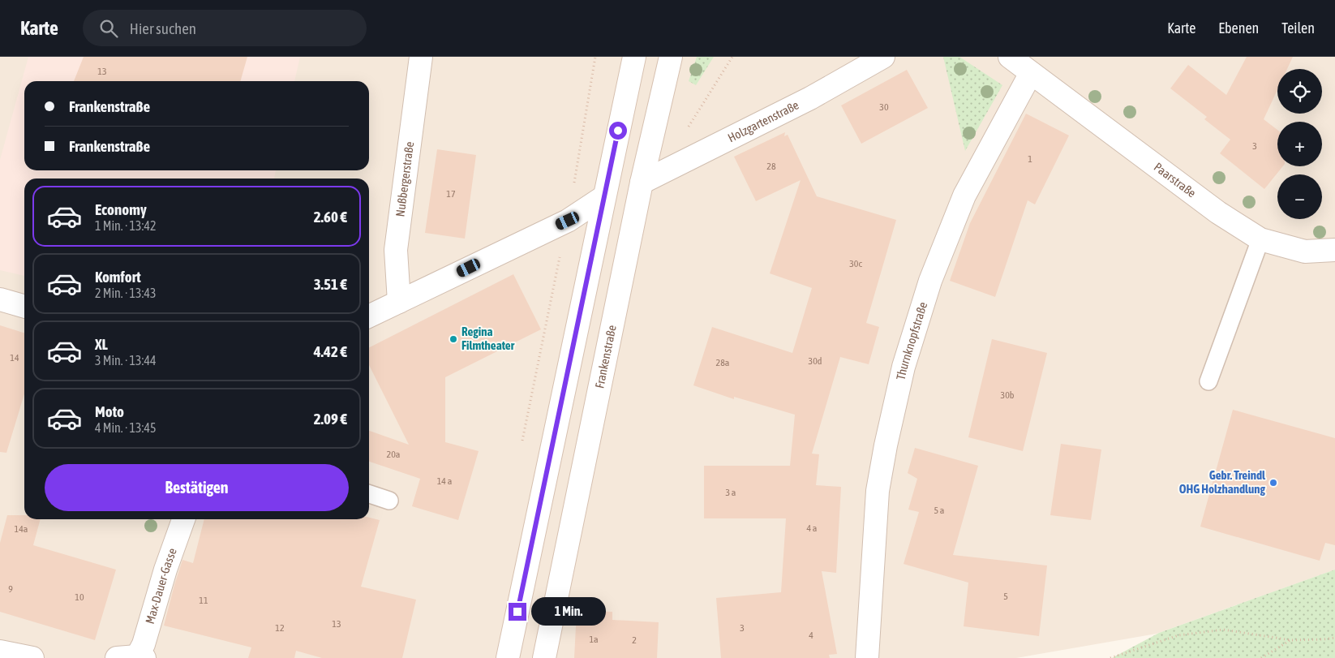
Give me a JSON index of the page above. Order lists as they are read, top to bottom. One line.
{"streets":{"street":["Holzgartenstraße","Nußbergerstraße","Paarstraße","Thurnknopfstraße","Frankenstraße","Max-Dauer-Gasse"]},"crossings":[["Holzgartenstraße","Frankenstraße"],["Paarstraße","Thurnknopfstraße"]],"places":["Regina Filmtheater","Gebr. Treindl OHG Holzhandlung"],"house_numbers":["13","30","3","1","28","17","30c","14","30d","28a","30b","20a","14 a","3 a","5 a","4 a","14a","9","5","10","11","13","12","3","4","1a","2"],"page":{"header":"Karte","search":"Hier suchen","nav":["Karte","Ebenen","Teilen"],"map_buttons":["+","−"],"banner":["Frankenstraße","Frankenstraße"],"list":[{"name":"Economy","note":"1 Min. · 13:42","value":"2.60 €"},{"name":"Komfort","note":"2 Min. · 13:43","value":"3.51 €"},{"name":"XL","note":"3 Min. · 13:44","value":"4.42 €"},{"name":"Moto","note":"4 Min. · 13:45","value":"2.09 €"}],"buttons":"Bestätigen","bubble":"1 Min."}}
